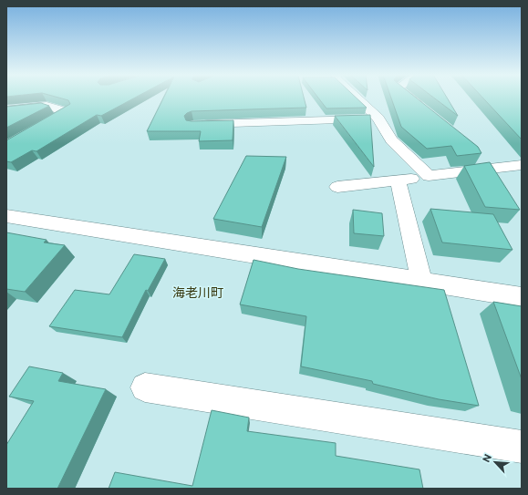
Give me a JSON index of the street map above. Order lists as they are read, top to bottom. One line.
{"districts":["海老川町"],"north":"top left"}
